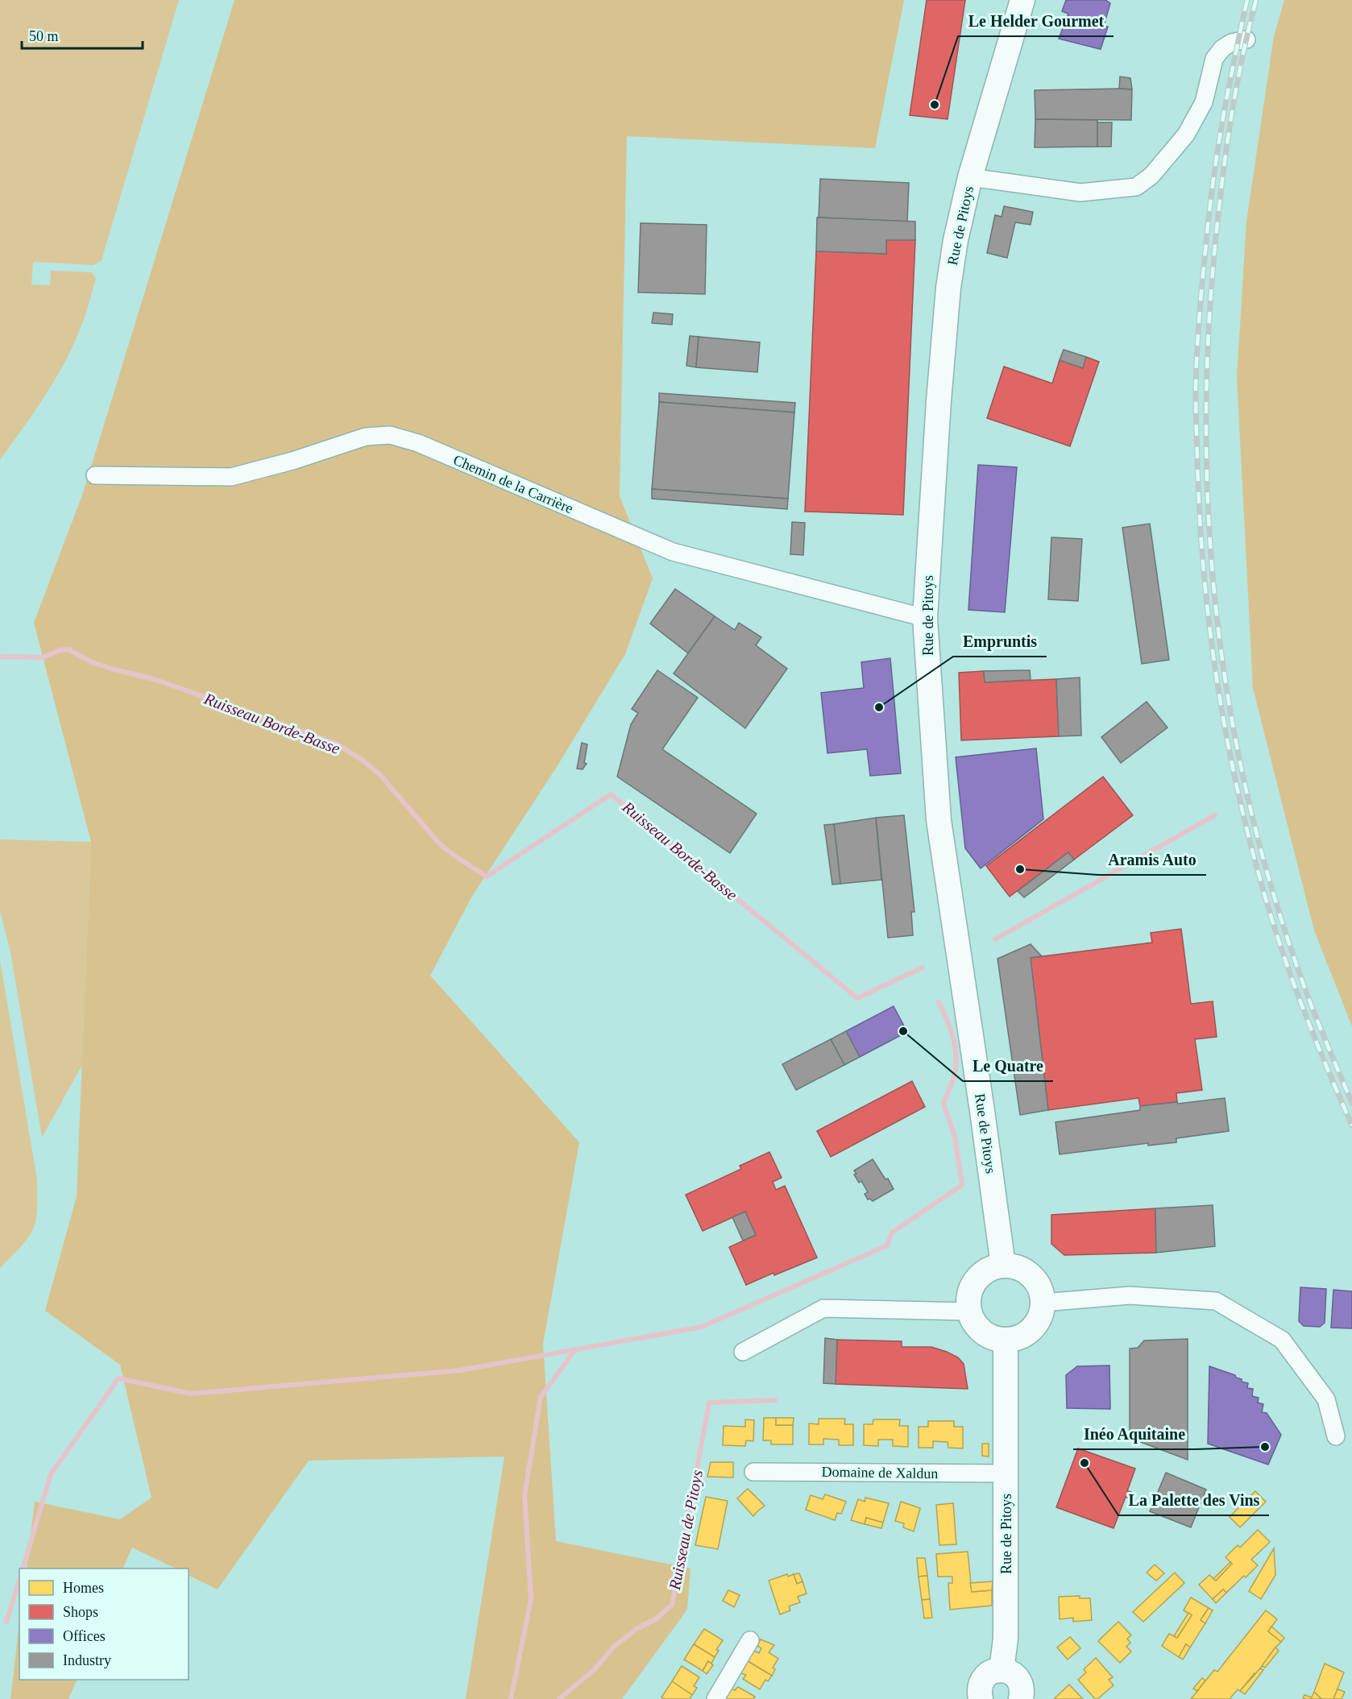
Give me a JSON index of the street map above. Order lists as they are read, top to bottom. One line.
{"streets":{"street":["Rue de Pitoys","Chemin de la Carrière","Domaine de Xaldun"]},"crossings":[["Rue de Pitoys","Chemin de la Carrière"],["Rue de Pitoys","Domaine de Xaldun"]],"water":["Ruisseau Borde-Basse","Ruisseau de Pitoys"],"places":["Le Helder Gourmet","Empruntis","Aramis Auto","Le Quatre","Inéo Aquitaine","La Palette des Vins"],"legend":["Homes","Shops","Offices","Industry"],"scale_bar":"50 m"}
